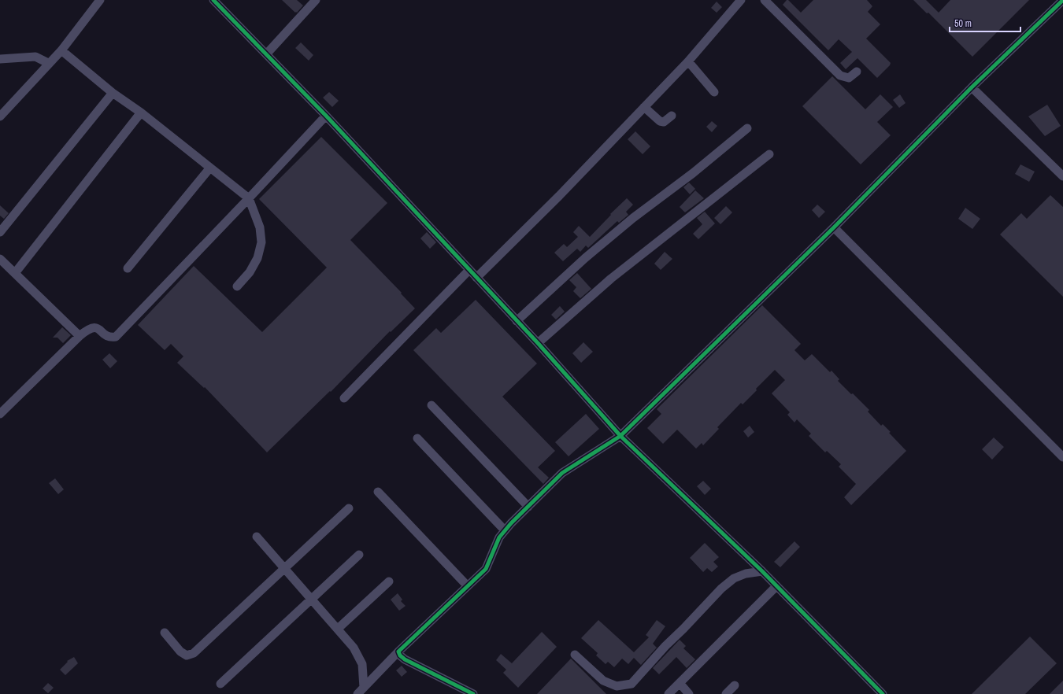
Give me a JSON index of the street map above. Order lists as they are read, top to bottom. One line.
{"scale_bar":"50 m"}
